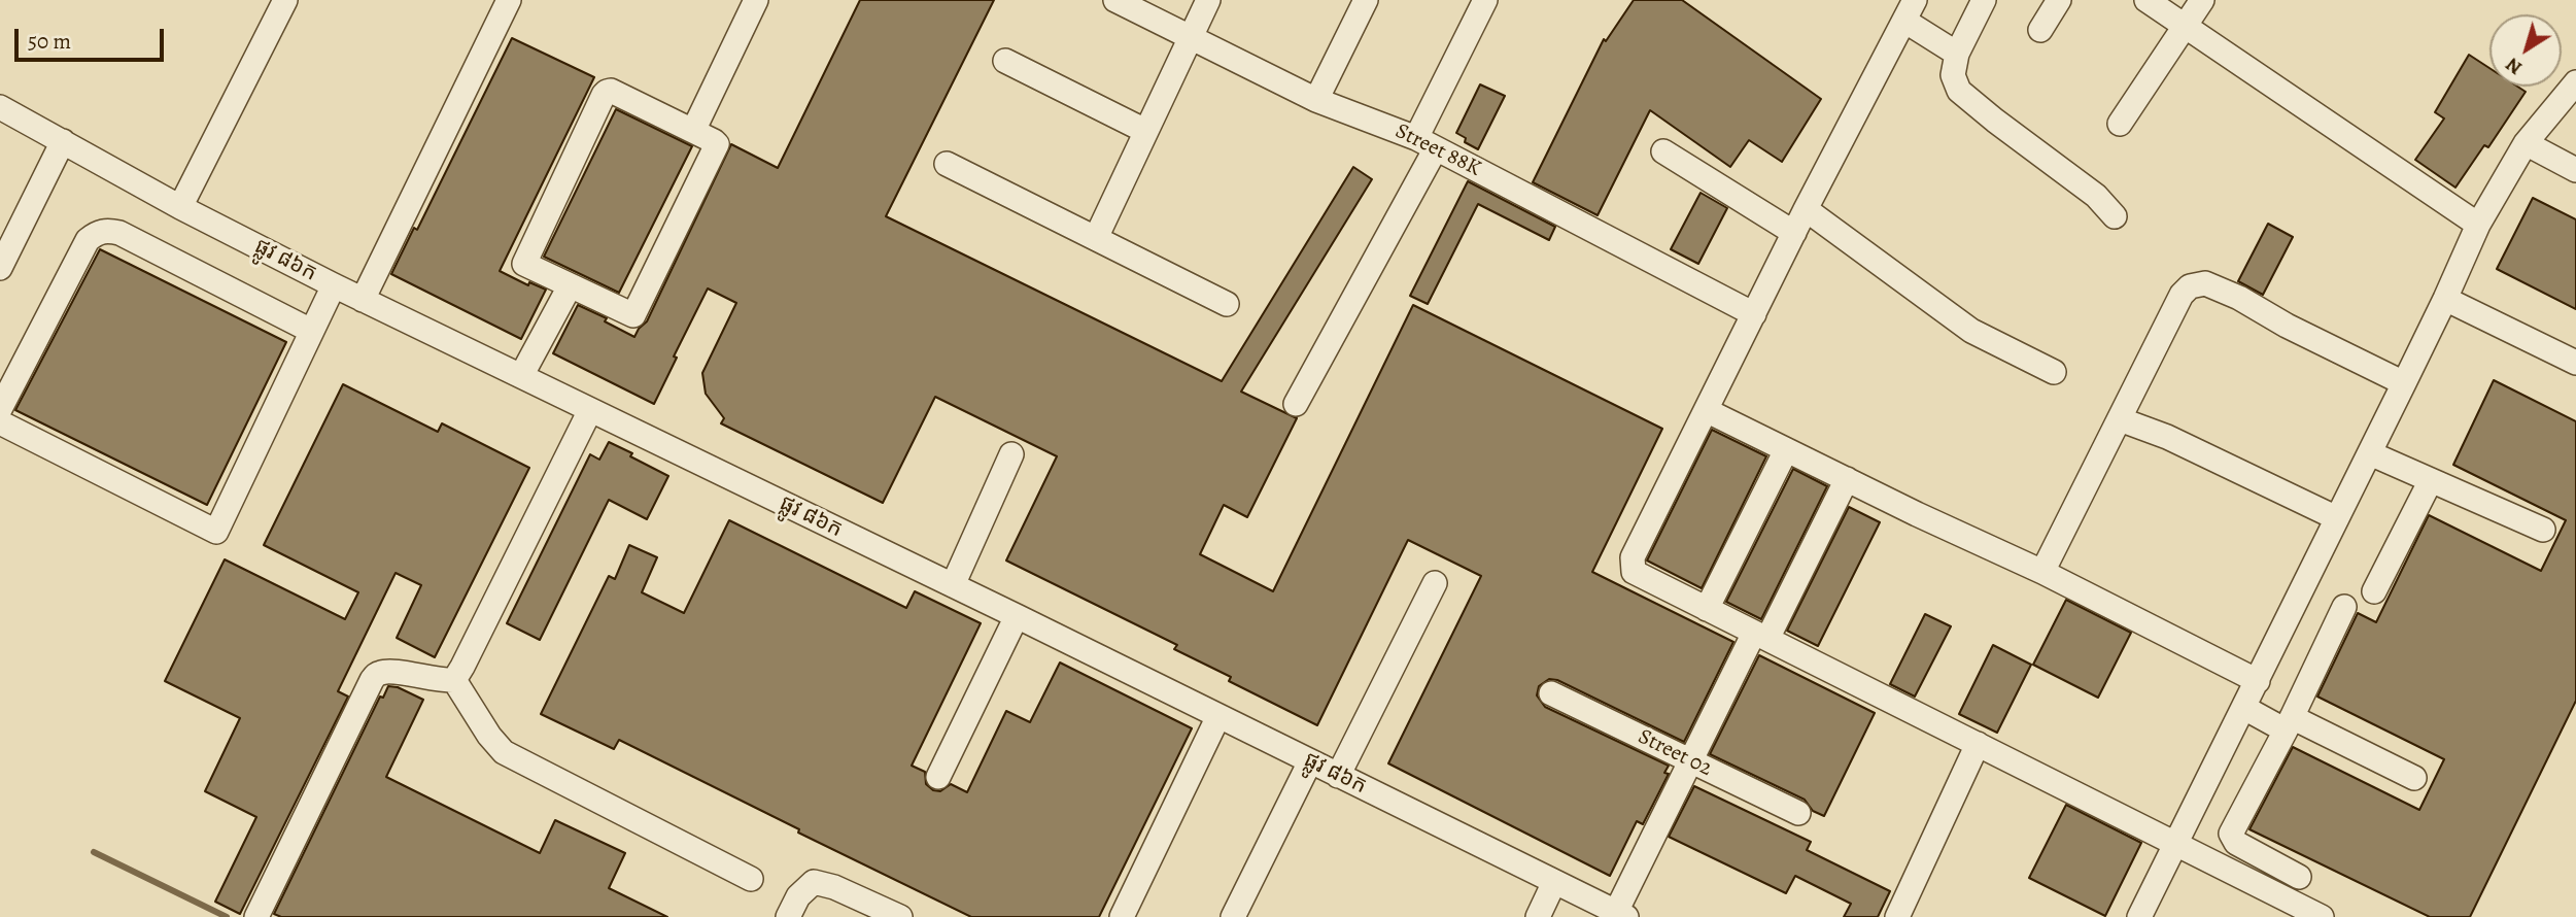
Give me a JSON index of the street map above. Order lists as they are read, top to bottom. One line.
{"streets":{"street":["Street 88K","ផ្លូវ ៨៦ក","Street 02"]},"scale_bar":"50 m","north":"bottom left"}
